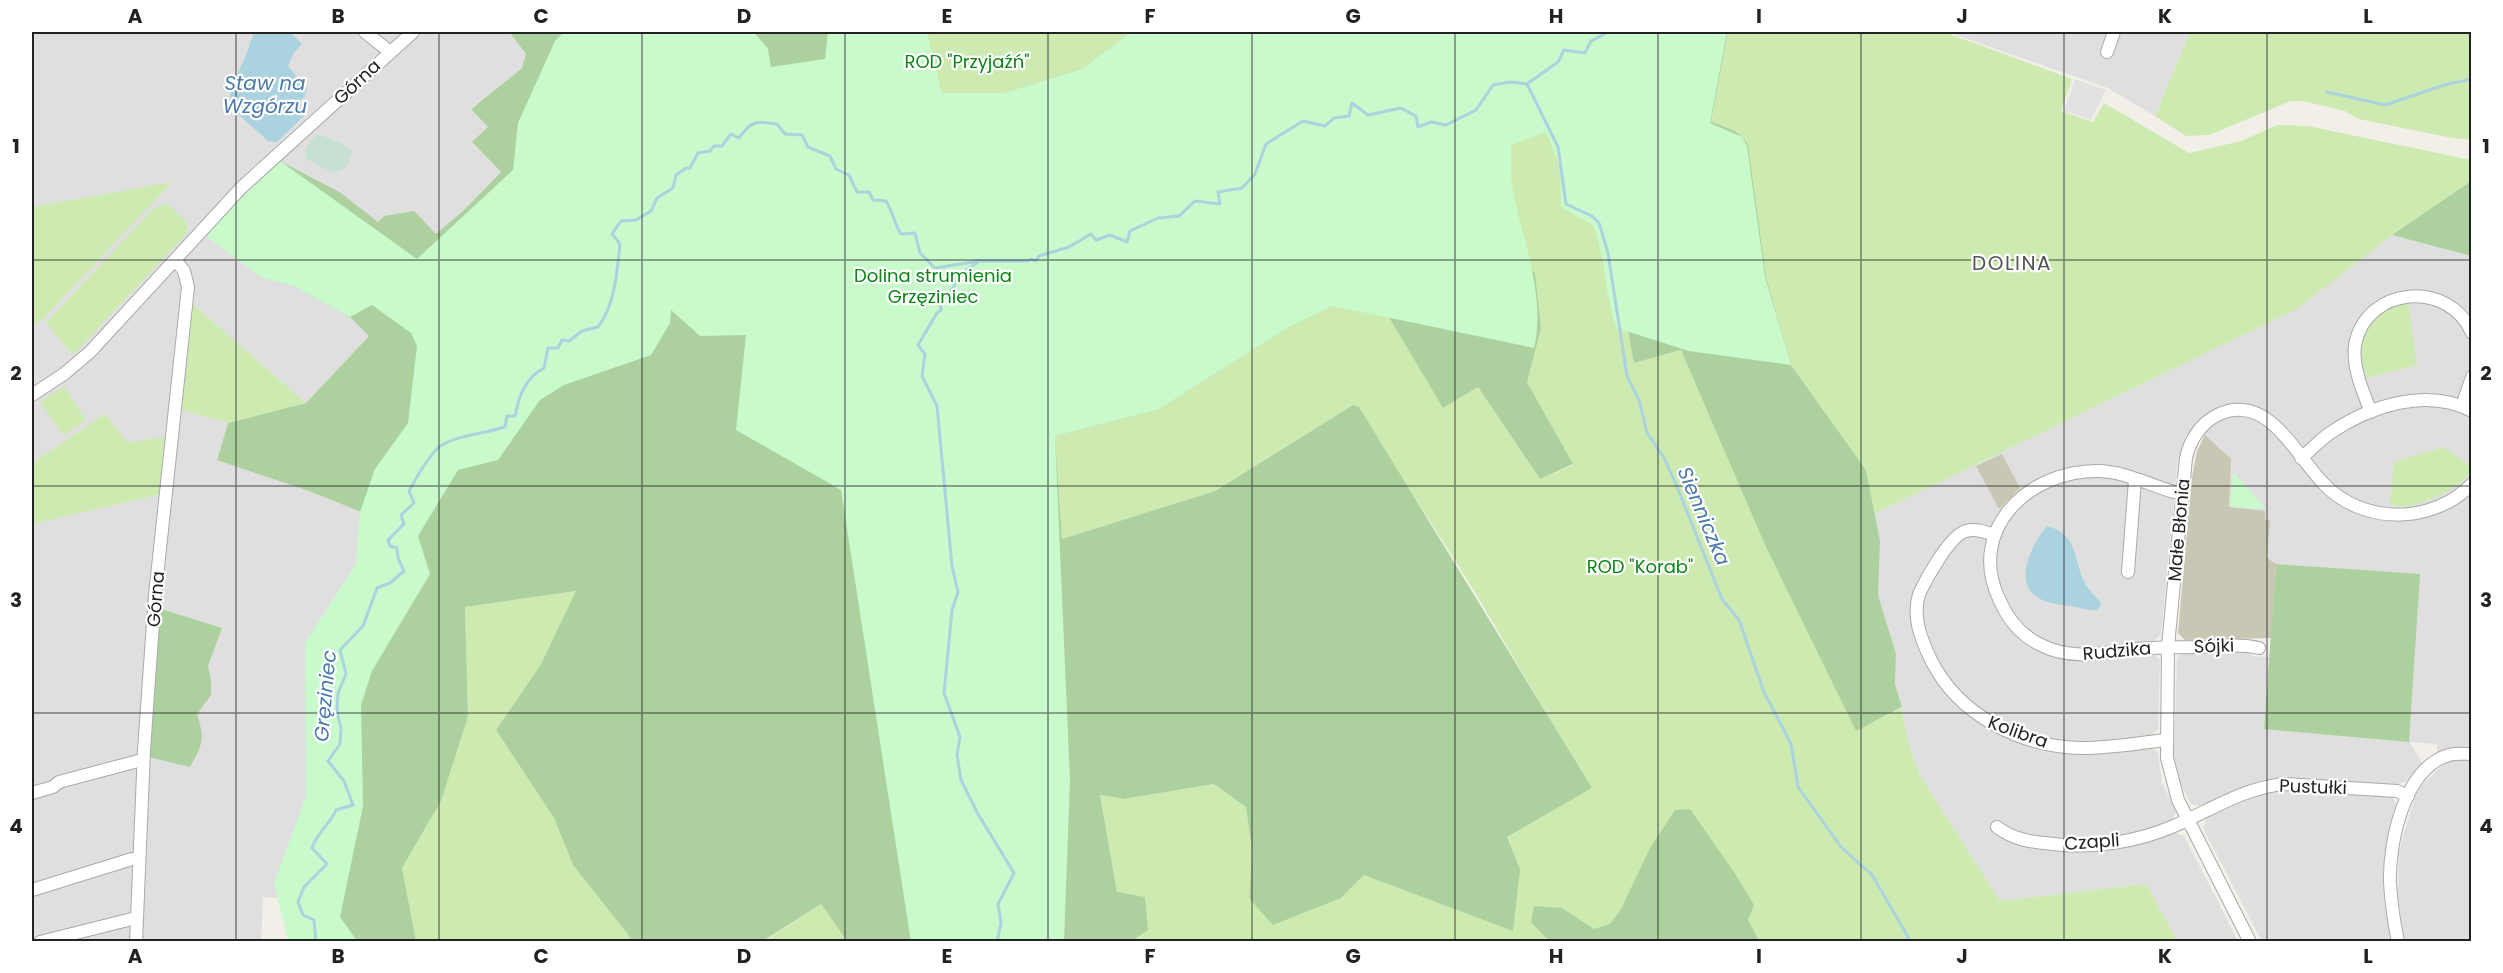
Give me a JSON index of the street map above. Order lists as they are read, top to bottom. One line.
{"streets":{"street":["Górna","Małe Błonia","Sójki","Rudzika","Kolibra","Pustułki","Czapli"]},"crossings":[["Małe Błonia","Sójki"],["Małe Błonia","Rudzika"],["Małe Błonia","Kolibra"],["Małe Błonia","Pustułki"],["Małe Błonia","Czapli"],["Sójki","Rudzika"],["Sójki","Kolibra"],["Rudzika","Kolibra"],["Pustułki","Czapli"]],"districts":["DOLINA"],"water":["Staw na Wzgórzu","Sienniczka","Gręziniec"],"parks":["ROD \"Przyjaźń\"","Dolina strumienia Grzęziniec","ROD \"Korab\""],"grid":{"columns":["A","B","C","D","E","F","G","H","I","J","K","L"],"rows":["1","2","3","4"]}}
